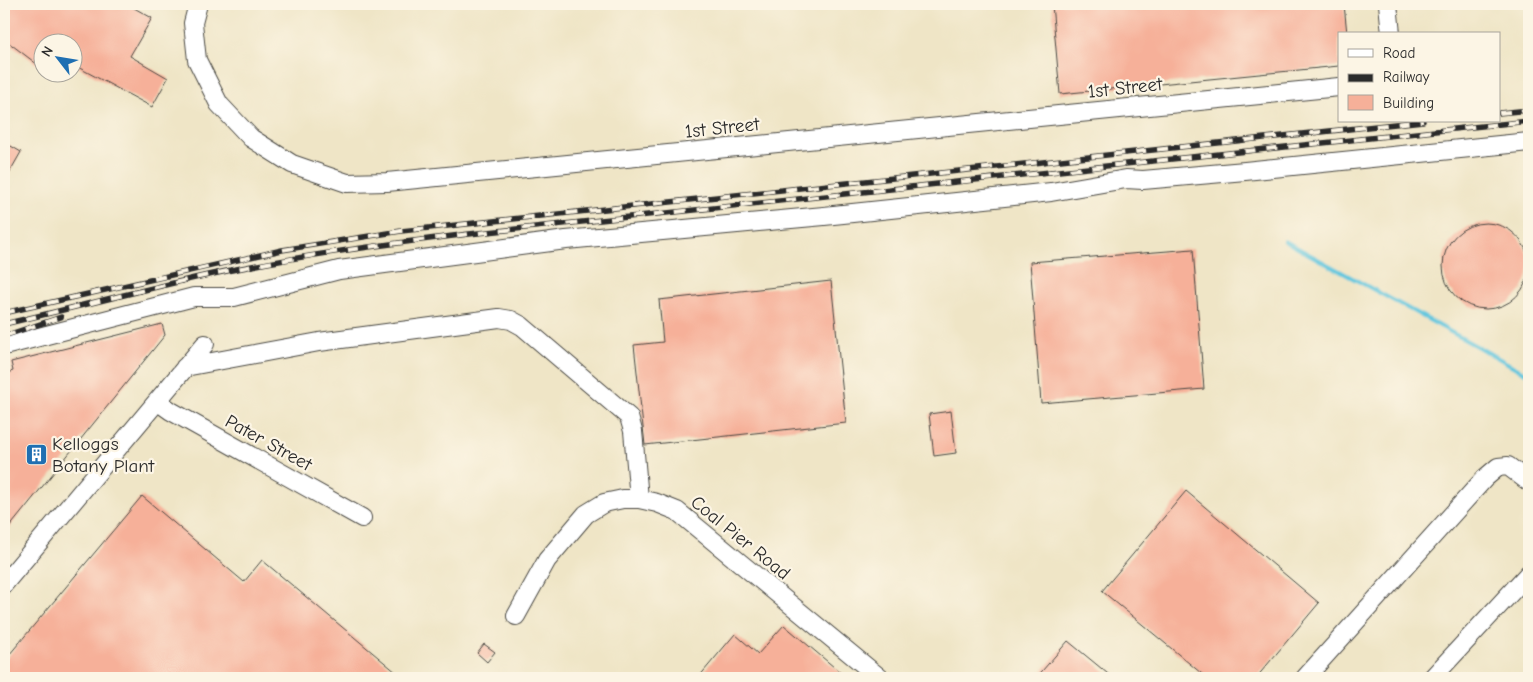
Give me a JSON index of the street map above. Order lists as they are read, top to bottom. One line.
{"streets":{"street":["1st Street","Pater Street","Coal Pier Road"]},"places":{"building":["Kelloggs Botany Plant"]},"legend":["Road","Railway","Building"],"north":"top left"}
